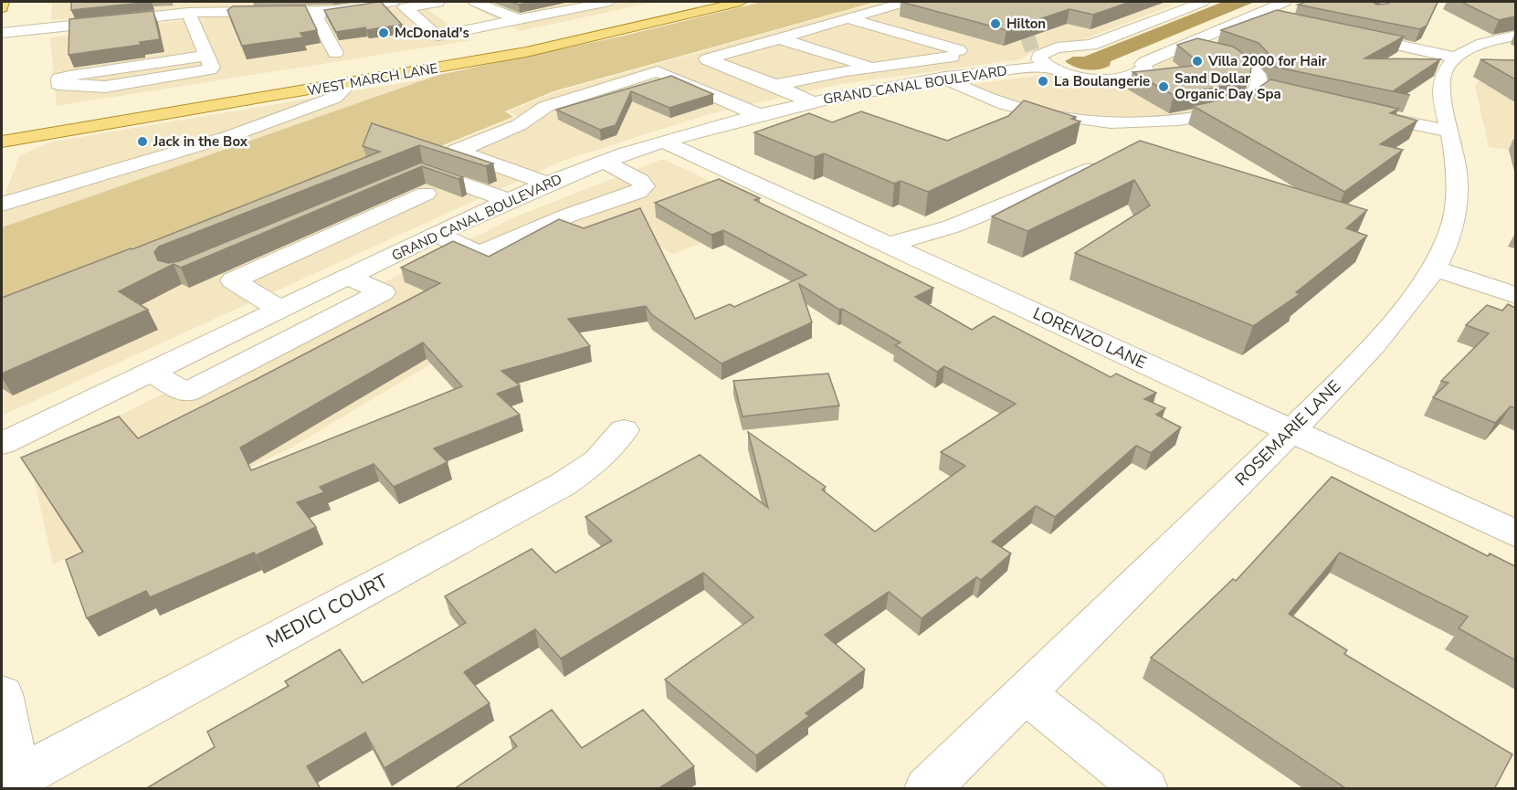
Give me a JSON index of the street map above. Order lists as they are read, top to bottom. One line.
{"streets":{"main road":["WEST MARCH LANE"],"street":["GRAND CANAL BOULEVARD","LORENZO LANE","ROSEMARIE LANE","MEDICI COURT"]},"crossings":[["GRAND CANAL BOULEVARD","LORENZO LANE"],["LORENZO LANE","ROSEMARIE LANE"]],"places":["Hilton","McDonald's","Villa 2000 for Hair","La Boulangerie","Sand Dollar Organic Day Spa","Jack in the Box"]}
